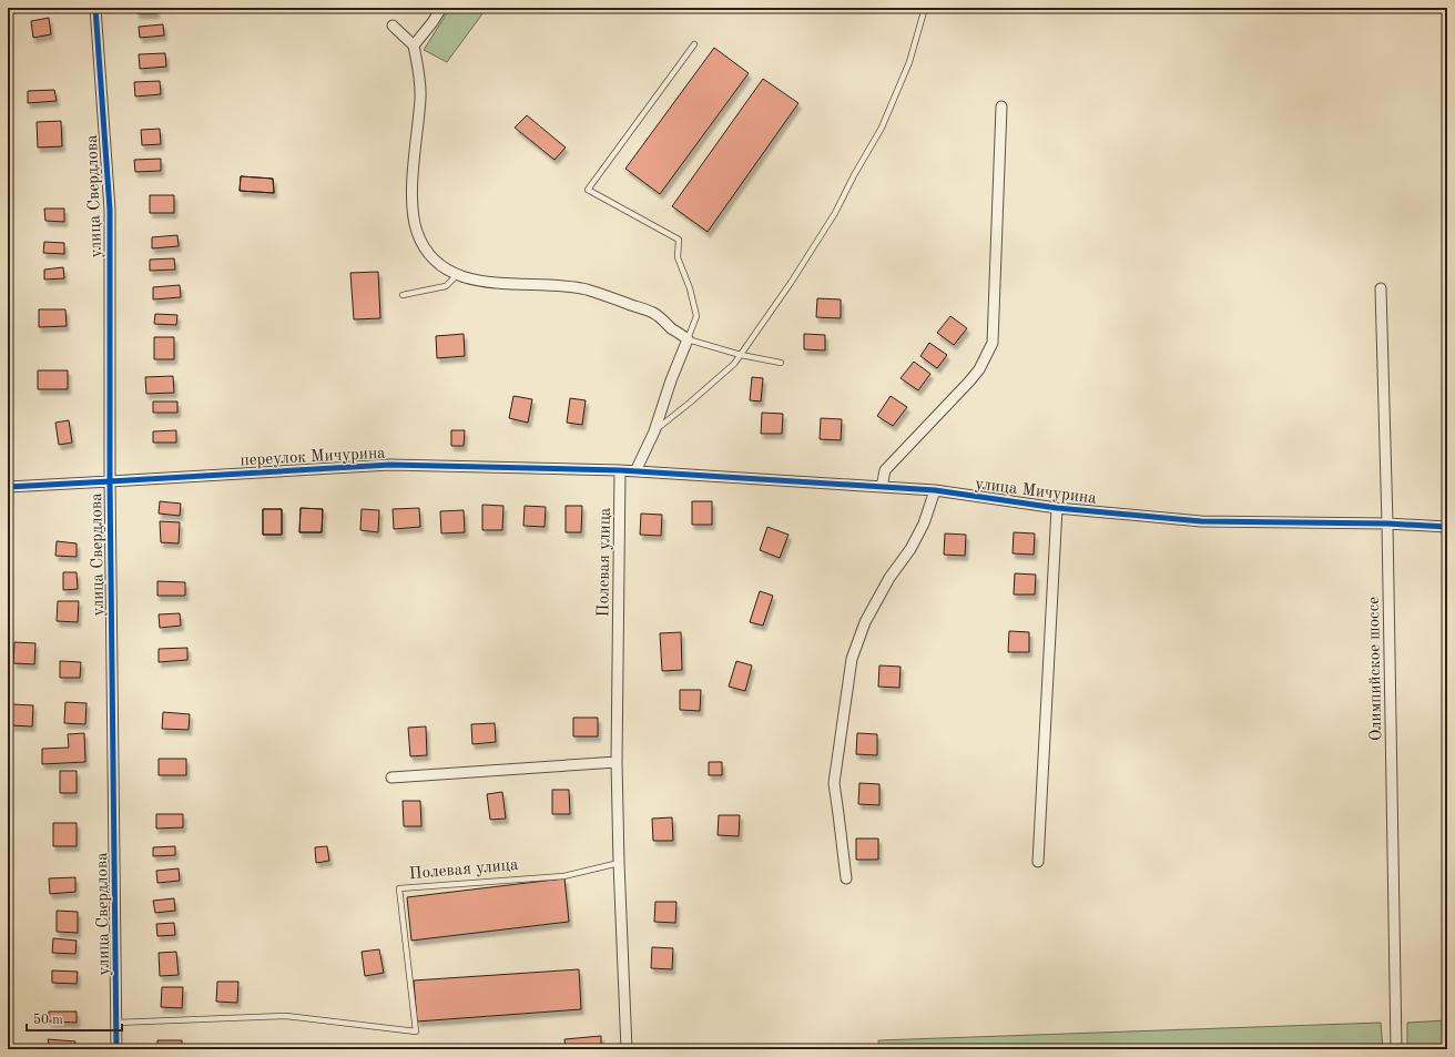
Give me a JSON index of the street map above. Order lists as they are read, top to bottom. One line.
{"streets":{"street":["улица Свердлова","переулок Мичурина","улица Мичурина","Полевая улица","Олимпийское шоссе"]},"crossings":[["улица Свердлова","переулок Мичурина"],["улица Свердлова","Полевая улица"],["переулок Мичурина","улица Мичурина"],["переулок Мичурина","Полевая улица"],["улица Мичурина","Полевая улица"],["улица Мичурина","Олимпийское шоссе"]],"scale_bar":"50 m"}
